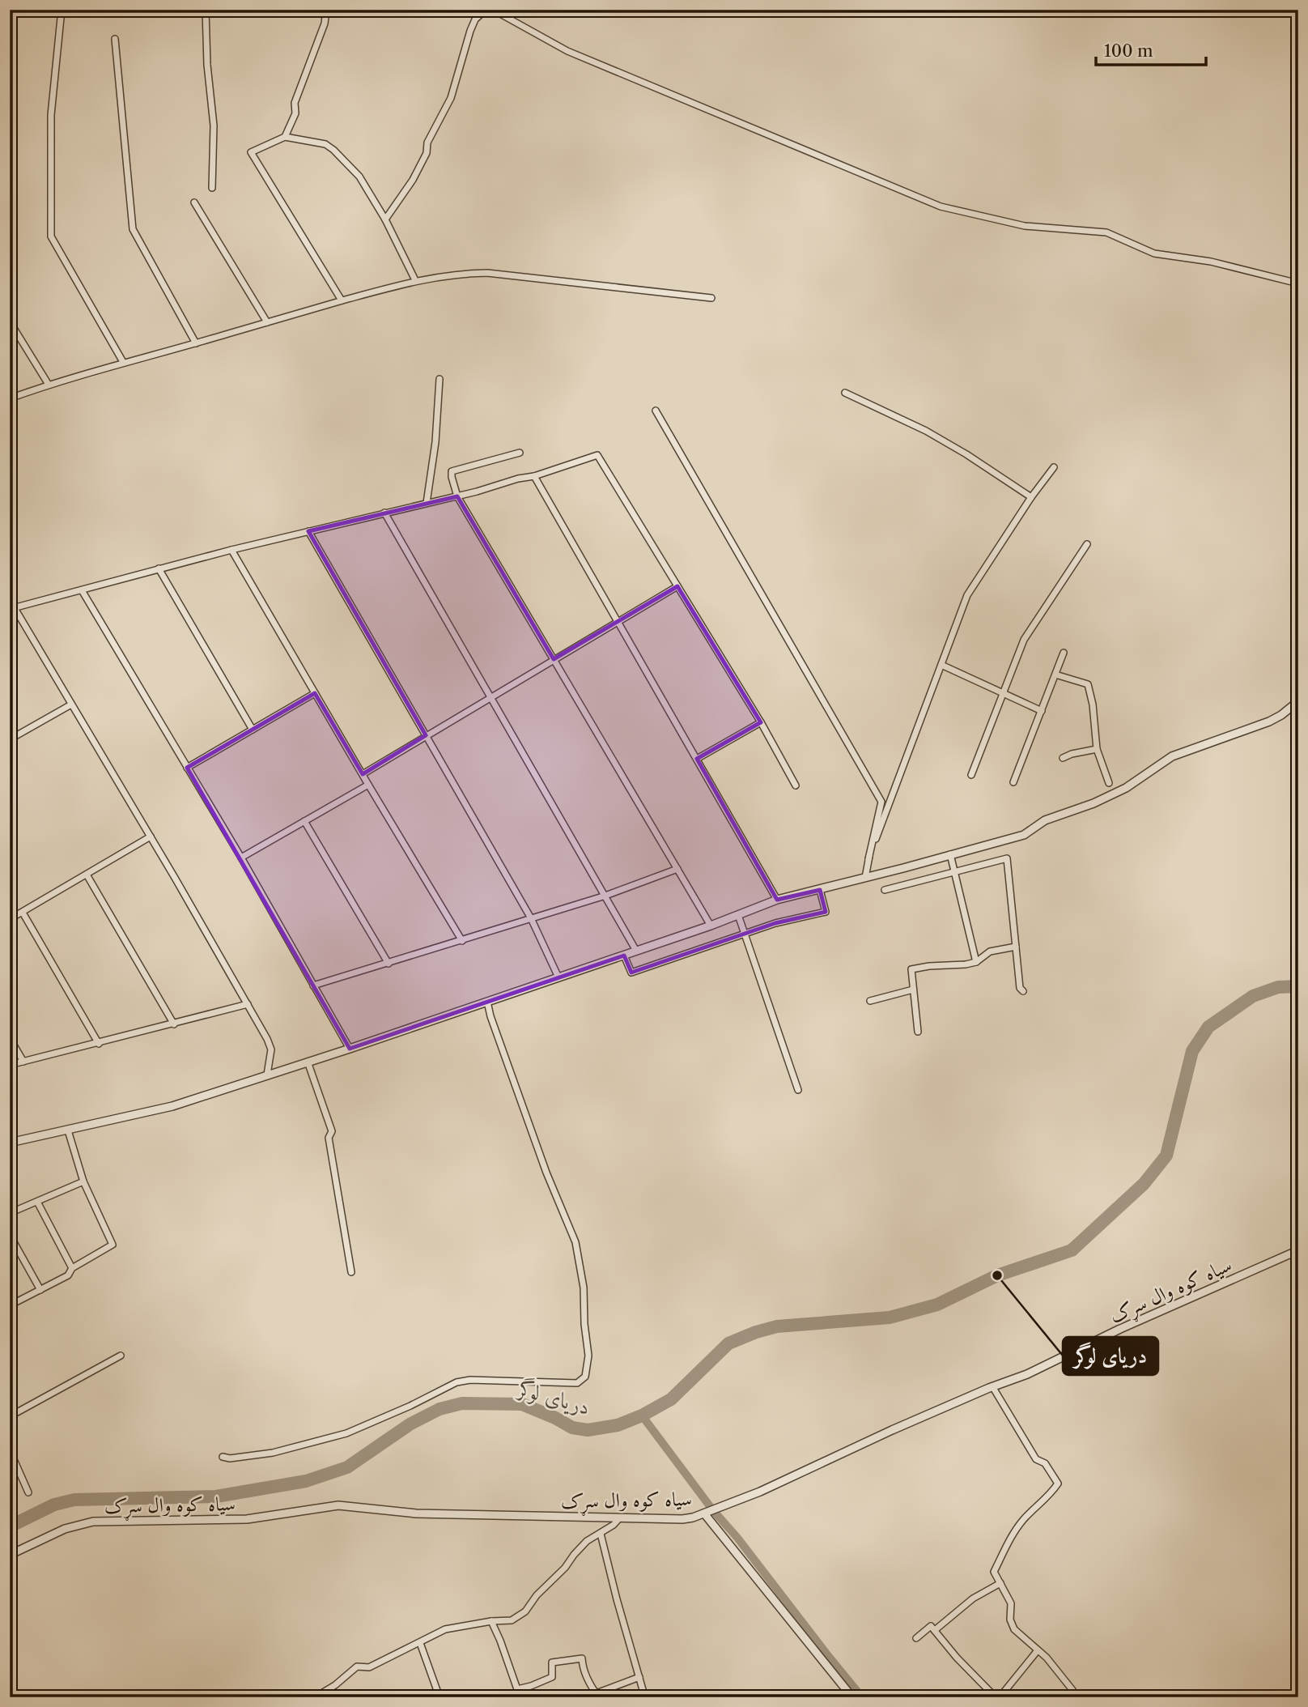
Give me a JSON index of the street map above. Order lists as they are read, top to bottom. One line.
{"streets":{"street":["سیاه کوه وال سړک"]},"water":["دریای لوگر"],"places":["دریای لوگر"],"scale_bar":"100 m"}
